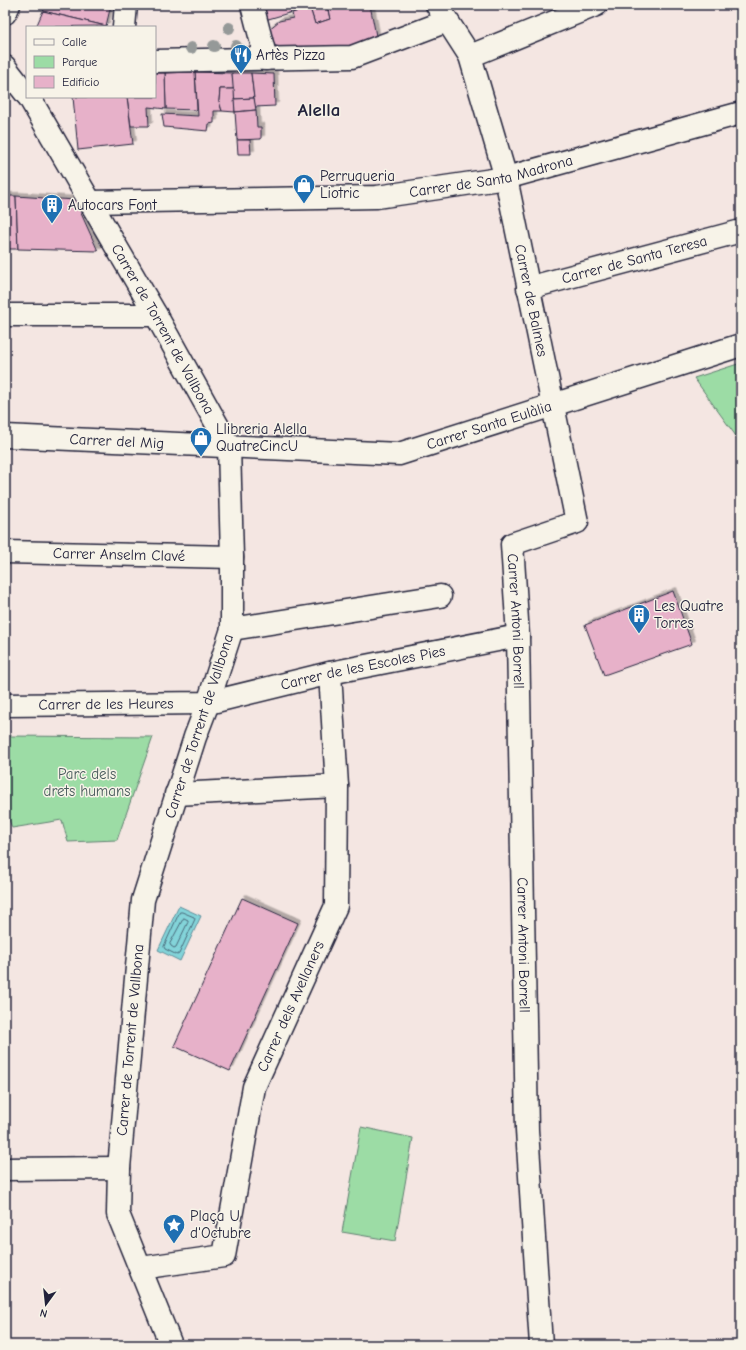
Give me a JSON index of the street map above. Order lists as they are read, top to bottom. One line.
{"streets":{"street":["Carrer de Santa Madrona","Carrer de Santa Teresa","Carrer de Balmes","Carrer de Torrent de Vallbona","Carrer Santa Eulàlia","Carrer del Mig","Carrer Anselm Clavé","Carrer Antoni Borrell","Carrer de les Escoles Pies","Carrer de les Heures","Carrer dels Avellaners"]},"crossings":[["Carrer de Santa Madrona","Carrer de Balmes"],["Carrer de Santa Madrona","Carrer de Torrent de Vallbona"],["Carrer de Santa Teresa","Carrer de Balmes"],["Carrer de Balmes","Carrer Santa Eulàlia"],["Carrer de Balmes","Carrer Antoni Borrell"],["Carrer de Torrent de Vallbona","Carrer Santa Eulàlia"],["Carrer de Torrent de Vallbona","Carrer del Mig"],["Carrer de Torrent de Vallbona","Carrer Anselm Clavé"],["Carrer de Torrent de Vallbona","Carrer de les Escoles Pies"],["Carrer de Torrent de Vallbona","Carrer de les Heures"],["Carrer de Torrent de Vallbona","Carrer dels Avellaners"],["Carrer Santa Eulàlia","Carrer del Mig"],["Carrer Antoni Borrell","Carrer de les Escoles Pies"],["Carrer de les Escoles Pies","Carrer de les Heures"],["Carrer de les Escoles Pies","Carrer dels Avellaners"]],"districts":["Alella"],"parks":["Parc dels drets humans"],"places":{"restaurant":["Artès Pizza"],"shop":["Perruqueria Liotric","Llibreria Alella QuatreCincU"],"building":["Autocars Font","Les Quatre Torres"],"place":["Plaça U d'Octubre"]},"legend":["Calle","Parque","Edificio"],"north":"bottom"}
